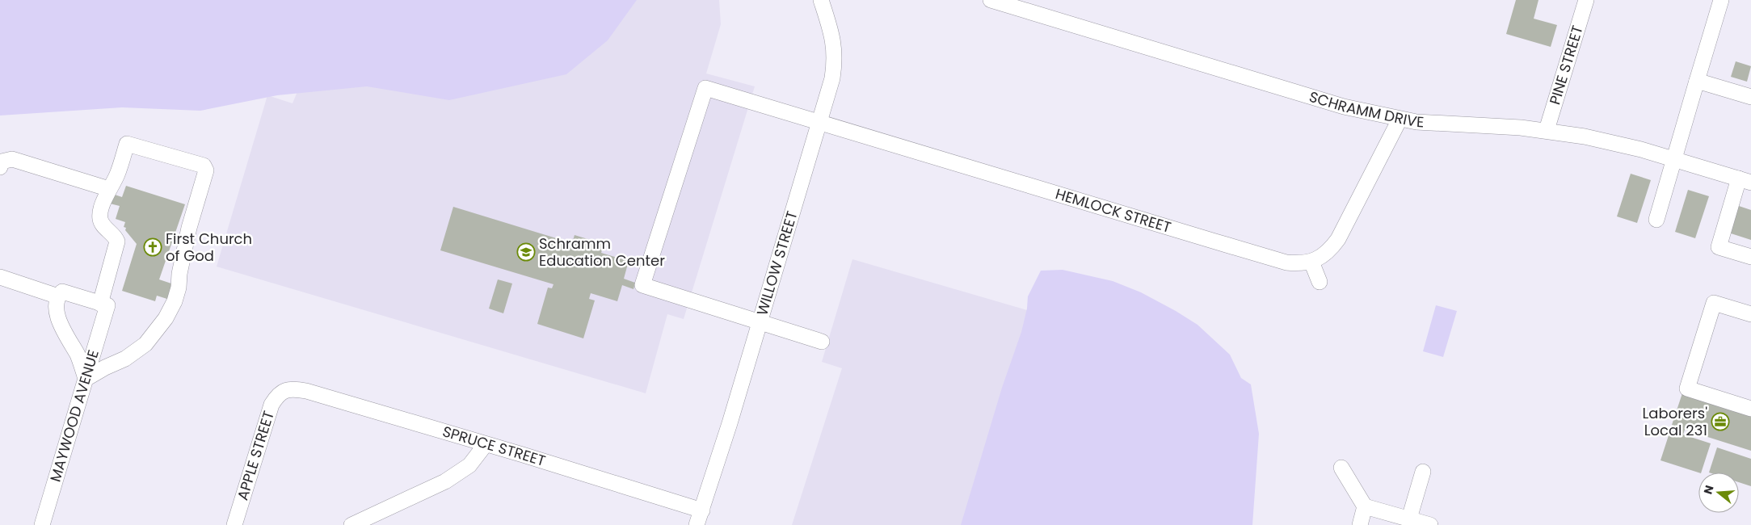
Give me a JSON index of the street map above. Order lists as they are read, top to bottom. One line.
{"streets":{"street":["PINE STREET","SCHRAMM DRIVE","HEMLOCK STREET","WILLOW STREET","MAYWOOD AVENUE","SPRUCE STREET","APPLE STREET"]},"crossings":[["PINE STREET","SCHRAMM DRIVE"],["HEMLOCK STREET","WILLOW STREET"],["WILLOW STREET","SPRUCE STREET"],["SPRUCE STREET","APPLE STREET"]],"places":{"church":["First Church of God"],"school or university":["Schramm Education Center"],"office":["Laborers' Local 231"]},"north":"left"}
